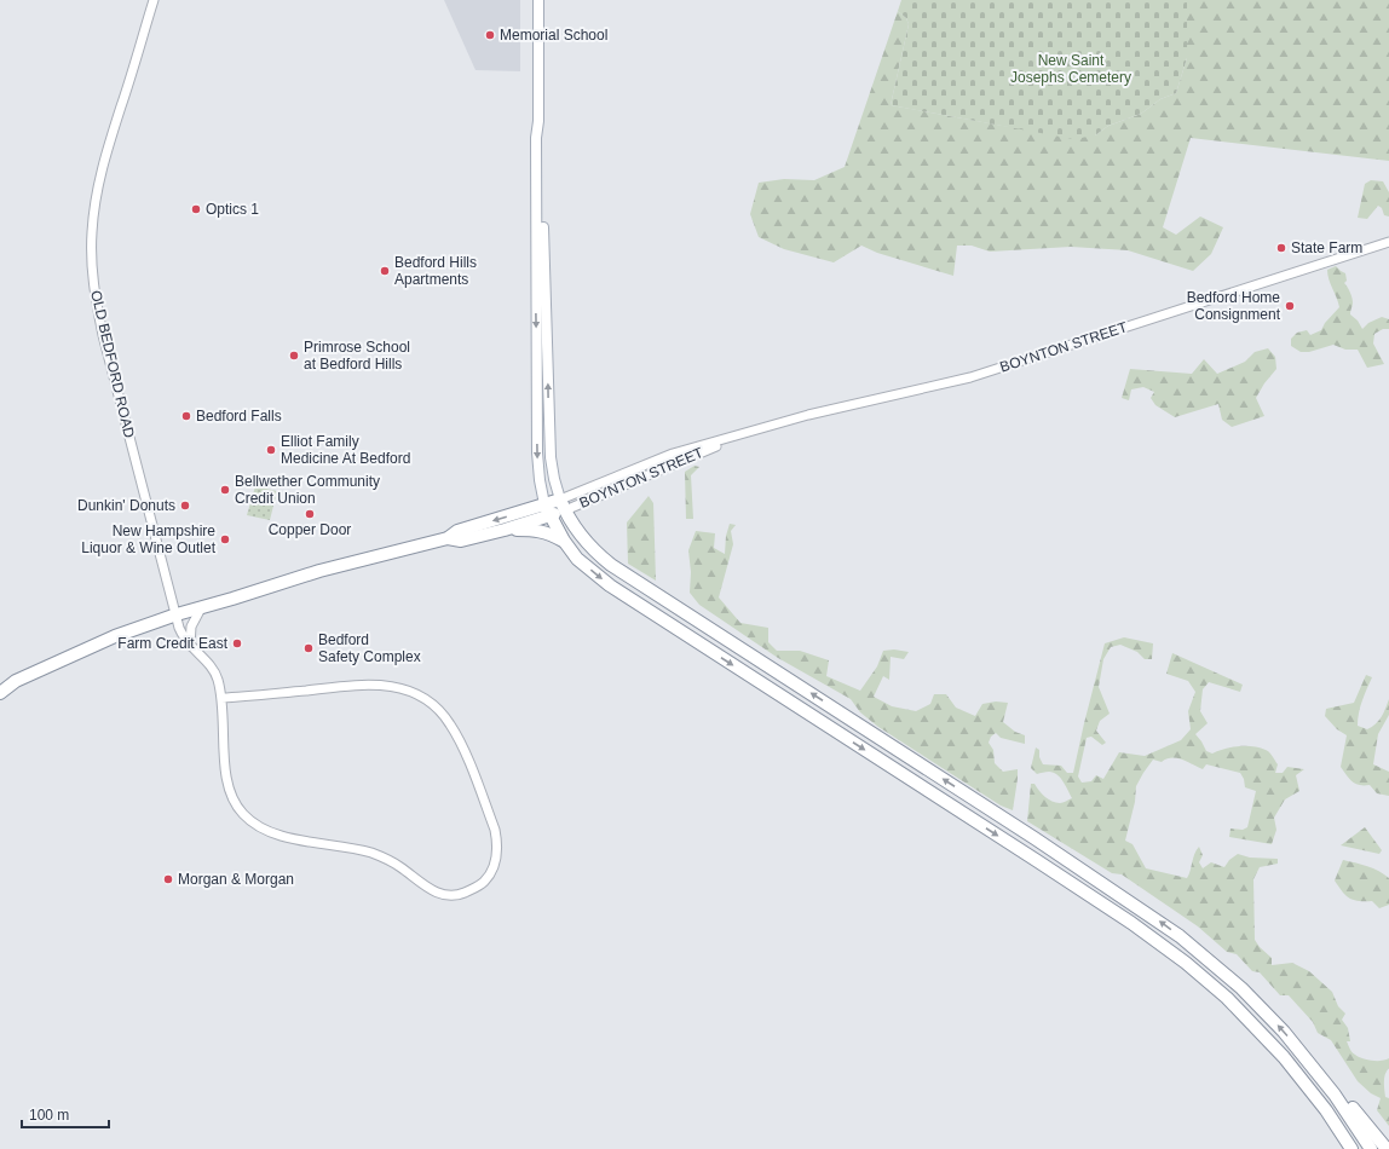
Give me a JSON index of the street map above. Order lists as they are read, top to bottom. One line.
{"streets":{"street":["BOYNTON STREET","OLD BEDFORD ROAD"]},"parks":["New Saint Josephs Cemetery"],"places":["Memorial School","Optics 1","State Farm","Bedford Hills Apartments","Bedford Home Consignment","Primrose School at Bedford Hills","Bedford Falls","Elliot Family Medicine At Bedford","Bellwether Community Credit Union","Dunkin' Donuts","Copper Door","New Hampshire Liquor & Wine Outlet","Farm Credit East","Bedford Safety Complex","Morgan & Morgan"],"scale_bar":"100 m"}
